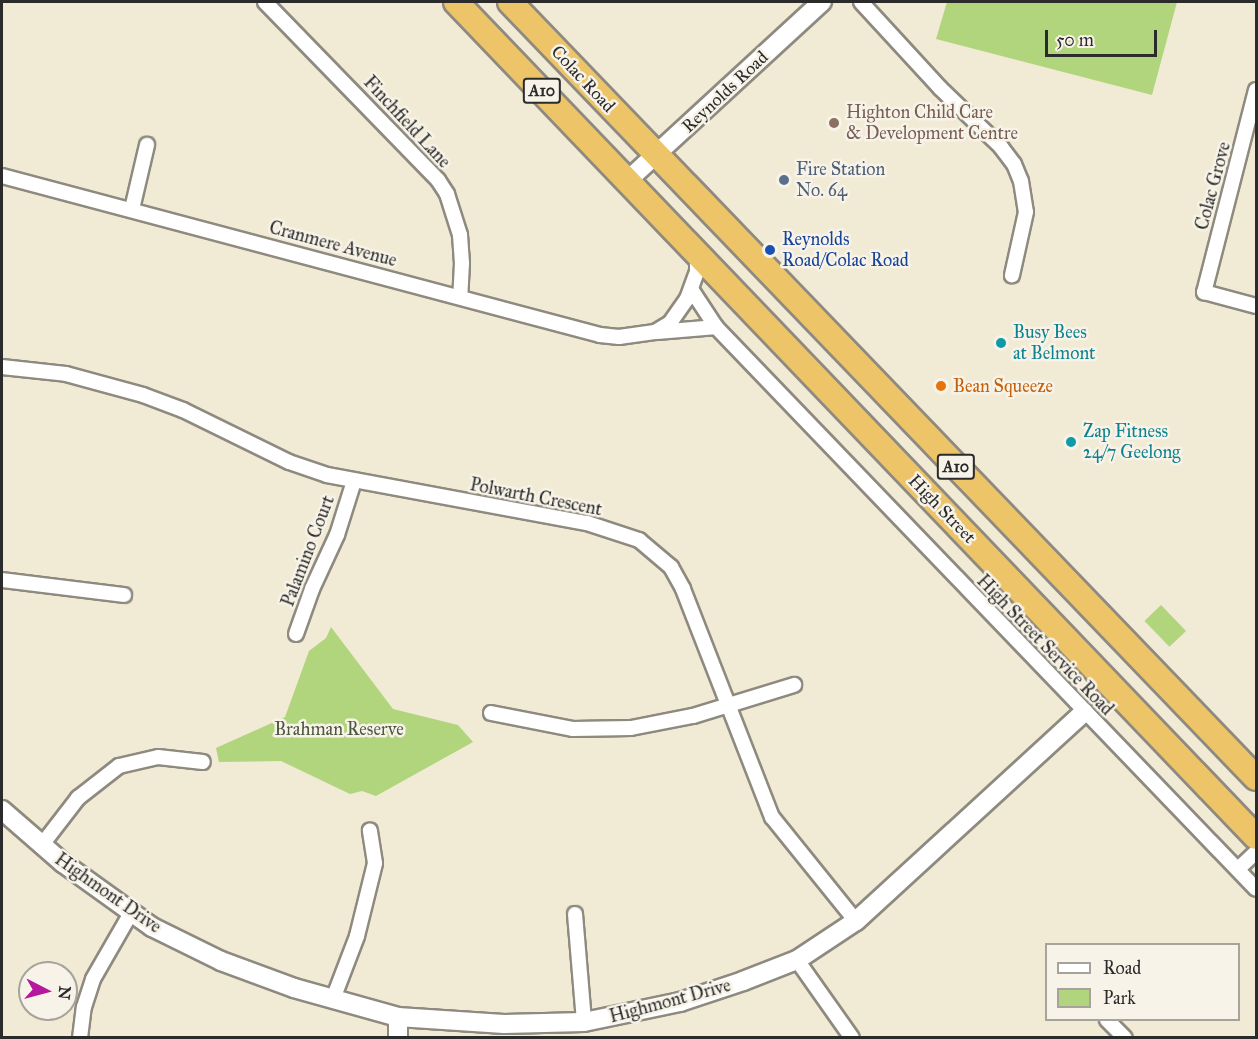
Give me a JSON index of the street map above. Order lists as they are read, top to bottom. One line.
{"streets":{"highway":["Colac Road","A10","High Street"],"street":["Reynolds Road","Finchfield Lane","Colac Grove","Cranmere Avenue","Polwarth Crescent","Palamino Court","High Street Service Road","Highmont Drive"]},"crossings":[["Colac Road","A10"],["Colac Road","Reynolds Road"],["A10","Reynolds Road"],["A10","High Street"],["Reynolds Road","High Street"],["Finchfield Lane","Cranmere Avenue"],["Cranmere Avenue","High Street"],["Cranmere Avenue","High Street Service Road"],["Polwarth Crescent","Palamino Court"],["Polwarth Crescent","Highmont Drive"],["High Street Service Road","Highmont Drive"]],"parks":["Brahman Reserve"],"places":["Highton Child Care & Development Centre","Fire Station No. 64","Reynolds Road/Colac Road","Busy Bees at Belmont","Bean Squeeze","Zap Fitness 24/7 Geelong"],"legend":["Road","Park"],"scale_bar":"50 m","north":"right"}
